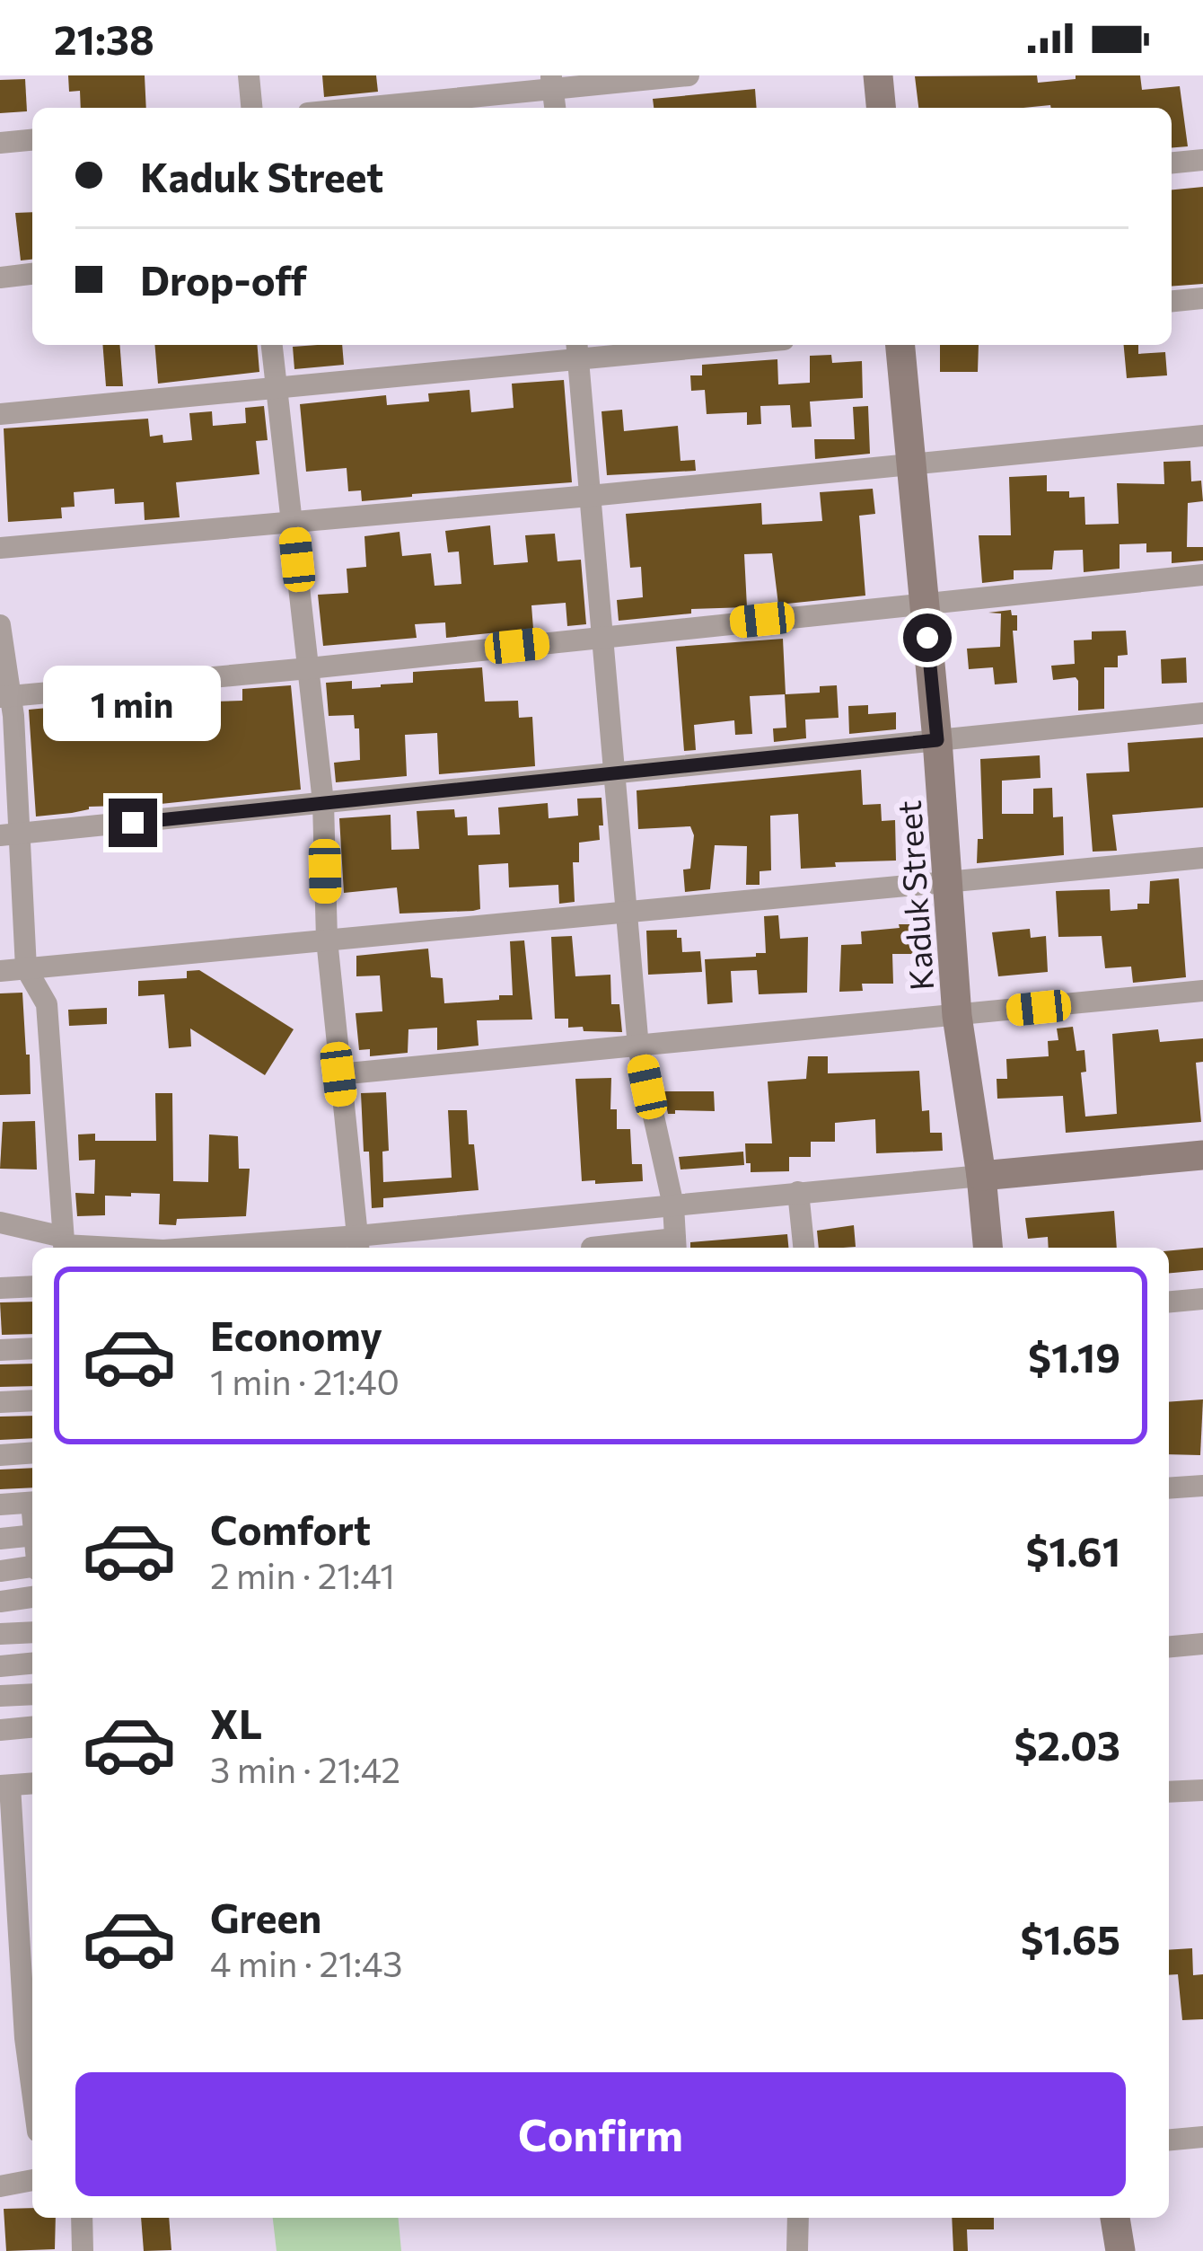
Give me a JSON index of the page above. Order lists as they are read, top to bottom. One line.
{"streets":{"street":["Kaduk Street"]},"page":{"status":"21:38","banner":["Kaduk Street","Drop-off"],"bubble":"1 min","list":[{"name":"Economy","note":"1 min · 21:40","value":"$1.19"},{"name":"Comfort","note":"2 min · 21:41","value":"$1.61"},{"name":"XL","note":"3 min · 21:42","value":"$2.03"},{"name":"Green","note":"4 min · 21:43","value":"$1.65"}],"buttons":"Confirm"}}
